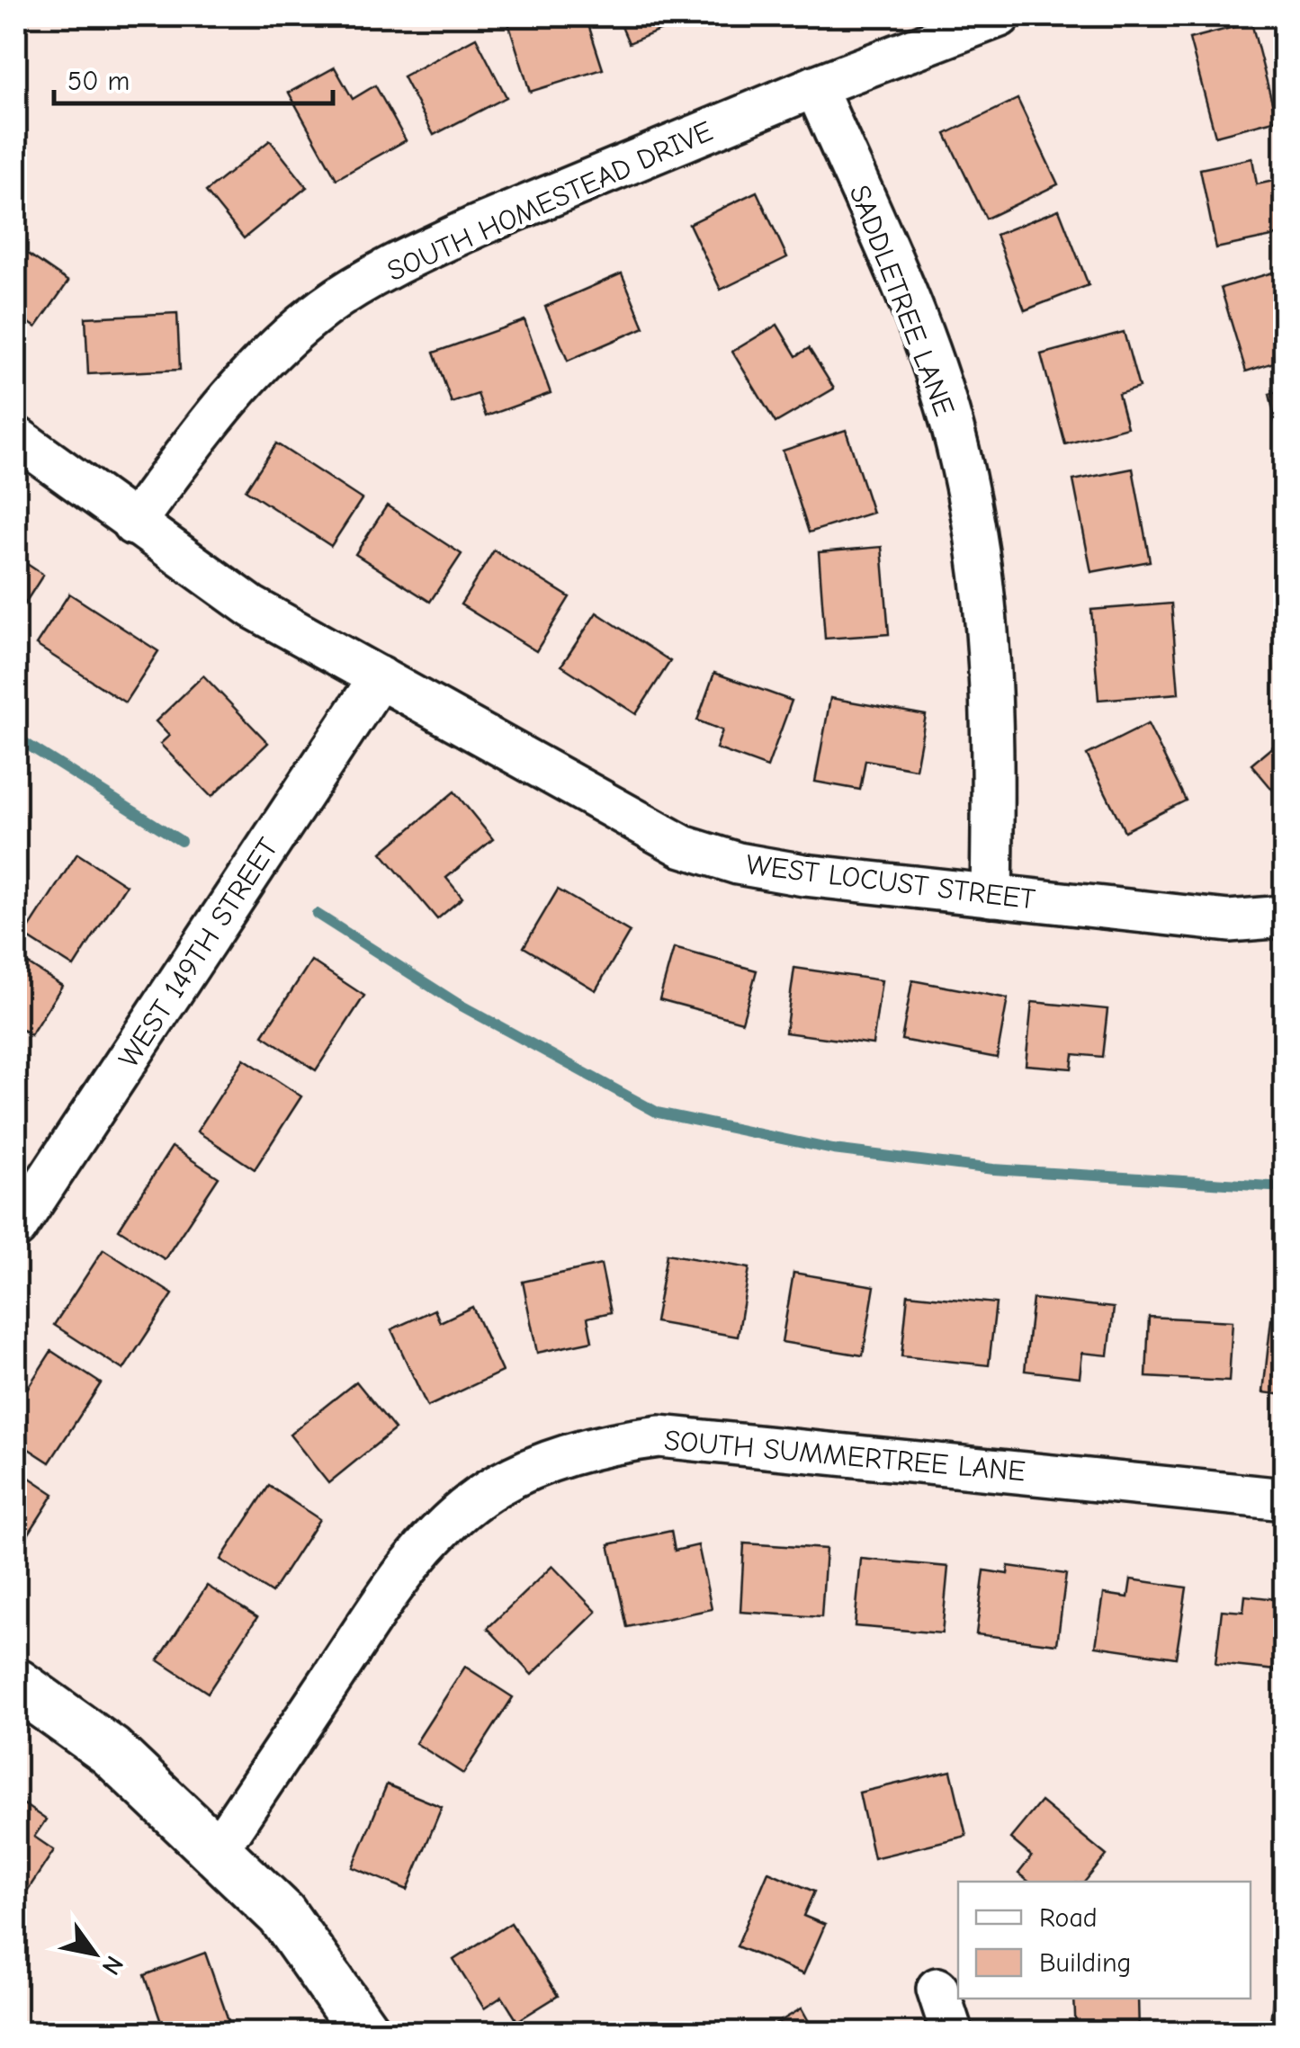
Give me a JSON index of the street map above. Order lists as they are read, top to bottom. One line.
{"streets":{"street":["SOUTH HOMESTEAD DRIVE","SADDLETREE LANE","WEST LOCUST STREET","WEST 149TH STREET","SOUTH SUMMERTREE LANE"]},"crossings":[["SOUTH HOMESTEAD DRIVE","SADDLETREE LANE"],["SOUTH HOMESTEAD DRIVE","WEST LOCUST STREET"],["SADDLETREE LANE","WEST LOCUST STREET"],["WEST LOCUST STREET","WEST 149TH STREET"]],"legend":["Road","Building"],"scale_bar":"50 m","north":"bottom right"}
